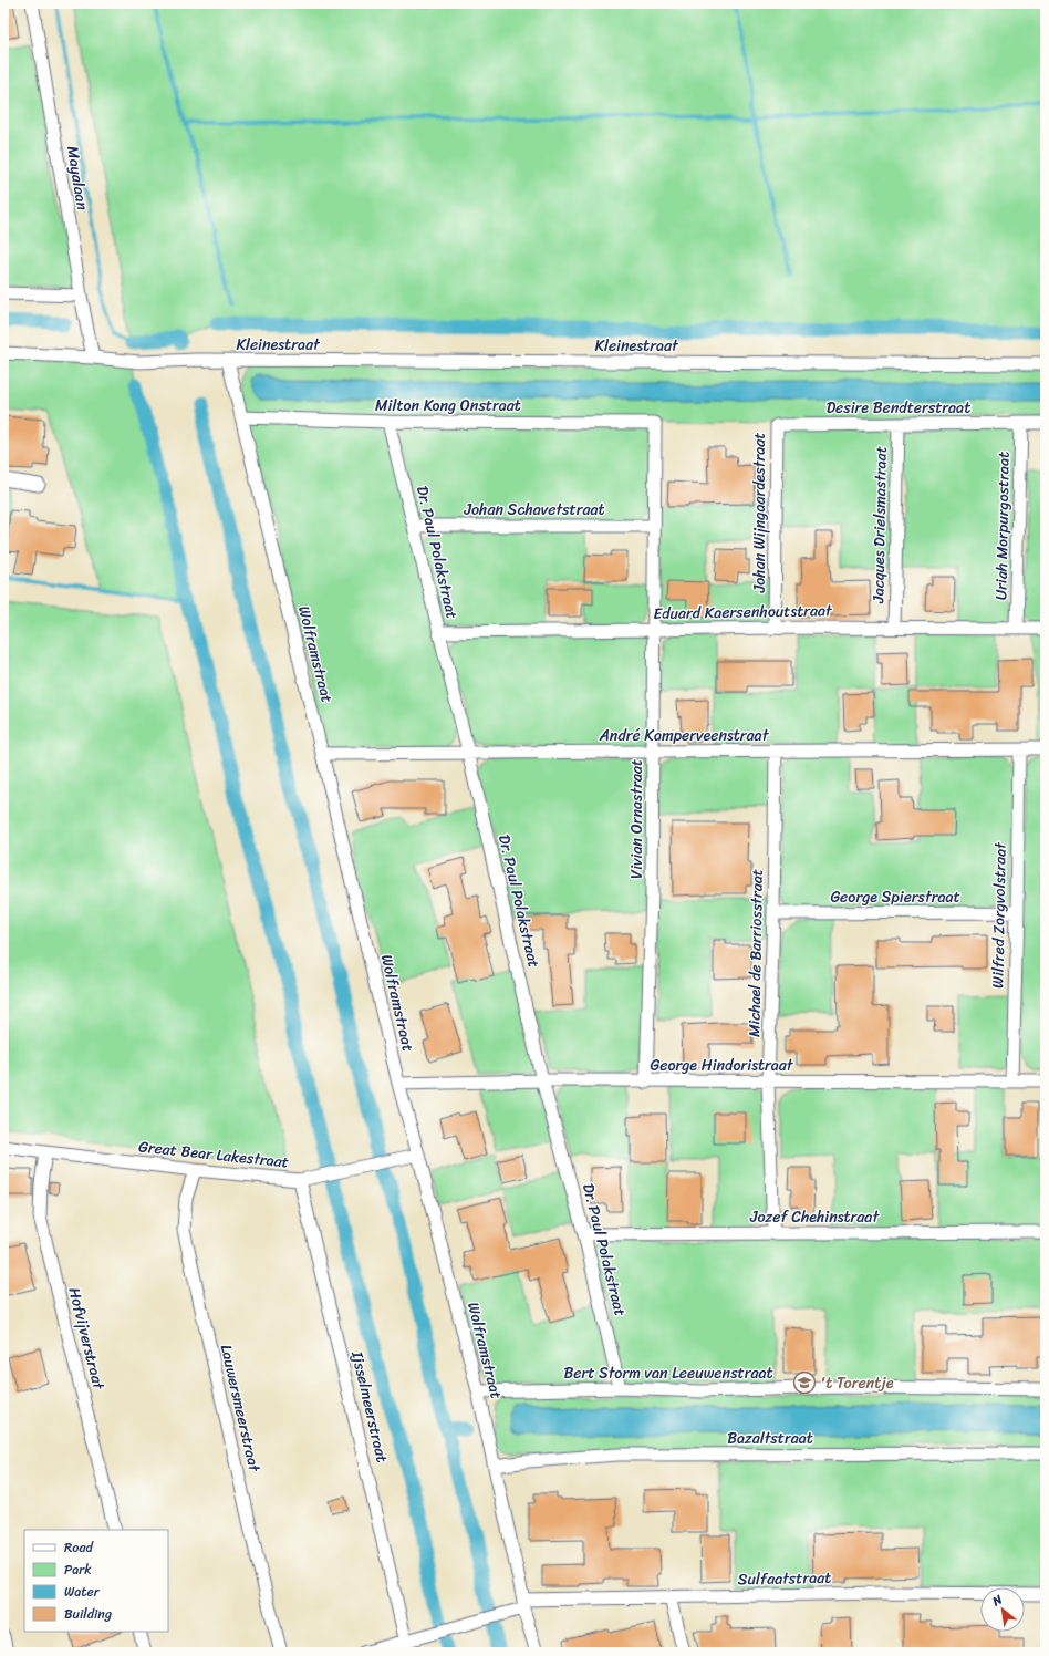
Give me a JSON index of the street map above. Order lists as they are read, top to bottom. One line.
{"streets":{"street":["Mayalaan","Kleinestraat","Milton Kong Onstraat","Desire Bendterstraat","Johan Schavetstraat","Johan Wijngaardestraat","Jacques Drielsmastraat","Uriah Morpurgostraat","Dr. Paul Polakstraat","Eduard Kaersenhoutstraat","Wolframstraat","André Kamperveenstraat","Vivian Ornastraat","George Spierstraat","Wilfred Zorgvolstraat","Michael de Barriosstraat","George Hindoristraat","Great Bear Lakestraat","Jozef Chehinstraat","Hofvijverstraat","Bert Storm van Leeuwenstraat","Ijsselmeerstraat","Lauwersmeerstraat","Bazaltstraat","Sulfaatstraat"]},"crossings":[["Mayalaan","Kleinestraat"],["Kleinestraat","Wolframstraat"],["Milton Kong Onstraat","Dr. Paul Polakstraat"],["Milton Kong Onstraat","Wolframstraat"],["Milton Kong Onstraat","Vivian Ornastraat"],["Desire Bendterstraat","Johan Wijngaardestraat"],["Desire Bendterstraat","Jacques Drielsmastraat"],["Desire Bendterstraat","Uriah Morpurgostraat"],["Johan Schavetstraat","Dr. Paul Polakstraat"],["Johan Schavetstraat","Vivian Ornastraat"],["Johan Wijngaardestraat","Eduard Kaersenhoutstraat"],["Jacques Drielsmastraat","Eduard Kaersenhoutstraat"],["Uriah Morpurgostraat","Eduard Kaersenhoutstraat"],["Dr. Paul Polakstraat","Eduard Kaersenhoutstraat"],["Dr. Paul Polakstraat","André Kamperveenstraat"],["Dr. Paul Polakstraat","George Hindoristraat"],["Dr. Paul Polakstraat","Jozef Chehinstraat"],["Dr. Paul Polakstraat","Bert Storm van Leeuwenstraat"],["Eduard Kaersenhoutstraat","Vivian Ornastraat"],["Wolframstraat","André Kamperveenstraat"],["Wolframstraat","George Hindoristraat"],["Wolframstraat","Great Bear Lakestraat"],["Wolframstraat","Bert Storm van Leeuwenstraat"],["Wolframstraat","Bazaltstraat"],["Wolframstraat","Sulfaatstraat"],["André Kamperveenstraat","Vivian Ornastraat"],["André Kamperveenstraat","Wilfred Zorgvolstraat"],["André Kamperveenstraat","Michael de Barriosstraat"],["Vivian Ornastraat","George Hindoristraat"],["George Spierstraat","Wilfred Zorgvolstraat"],["George Spierstraat","Michael de Barriosstraat"],["Wilfred Zorgvolstraat","George Hindoristraat"],["Michael de Barriosstraat","George Hindoristraat"],["Michael de Barriosstraat","Jozef Chehinstraat"],["Great Bear Lakestraat","Hofvijverstraat"],["Great Bear Lakestraat","Ijsselmeerstraat"],["Great Bear Lakestraat","Lauwersmeerstraat"],["Ijsselmeerstraat","Sulfaatstraat"]],"places":{"school or university":["'t Torentje"]},"legend":["Road","Park","Water","Building"],"north":"top left"}
